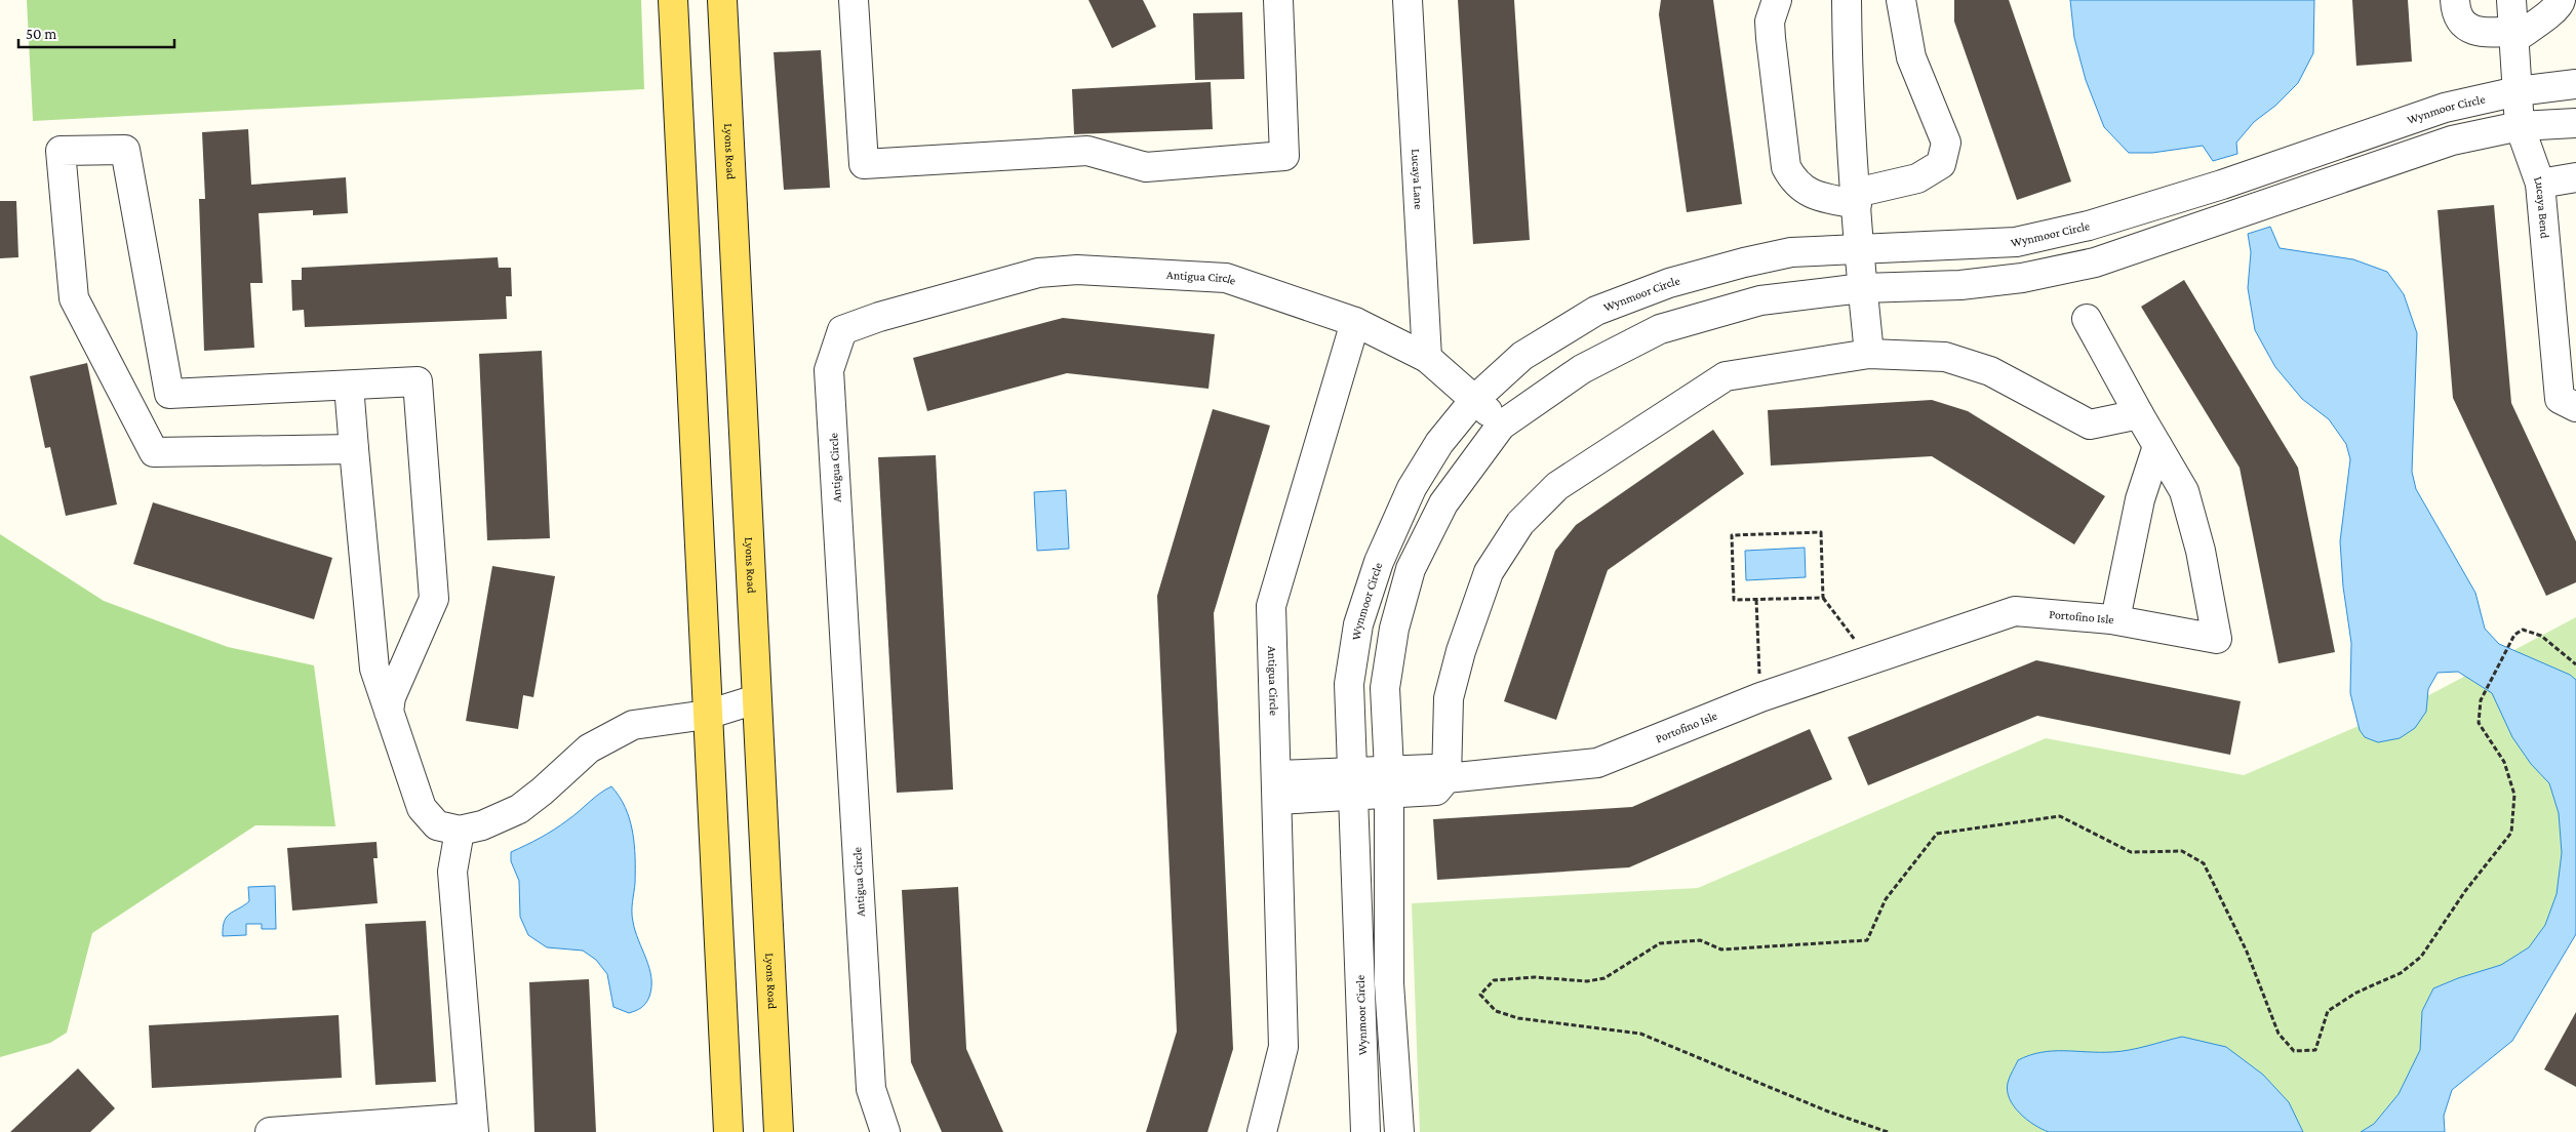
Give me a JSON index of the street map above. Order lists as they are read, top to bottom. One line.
{"streets":{"main road":["Lyons Road"],"street":["Wynmoor Circle","Lucaya Lane","Lucaya Bend","Antigua Circle","Portofino Isle"]},"crossings":[["Wynmoor Circle","Lucaya Bend"],["Wynmoor Circle","Antigua Circle"],["Lucaya Lane","Antigua Circle"]],"scale_bar":"50 m"}
